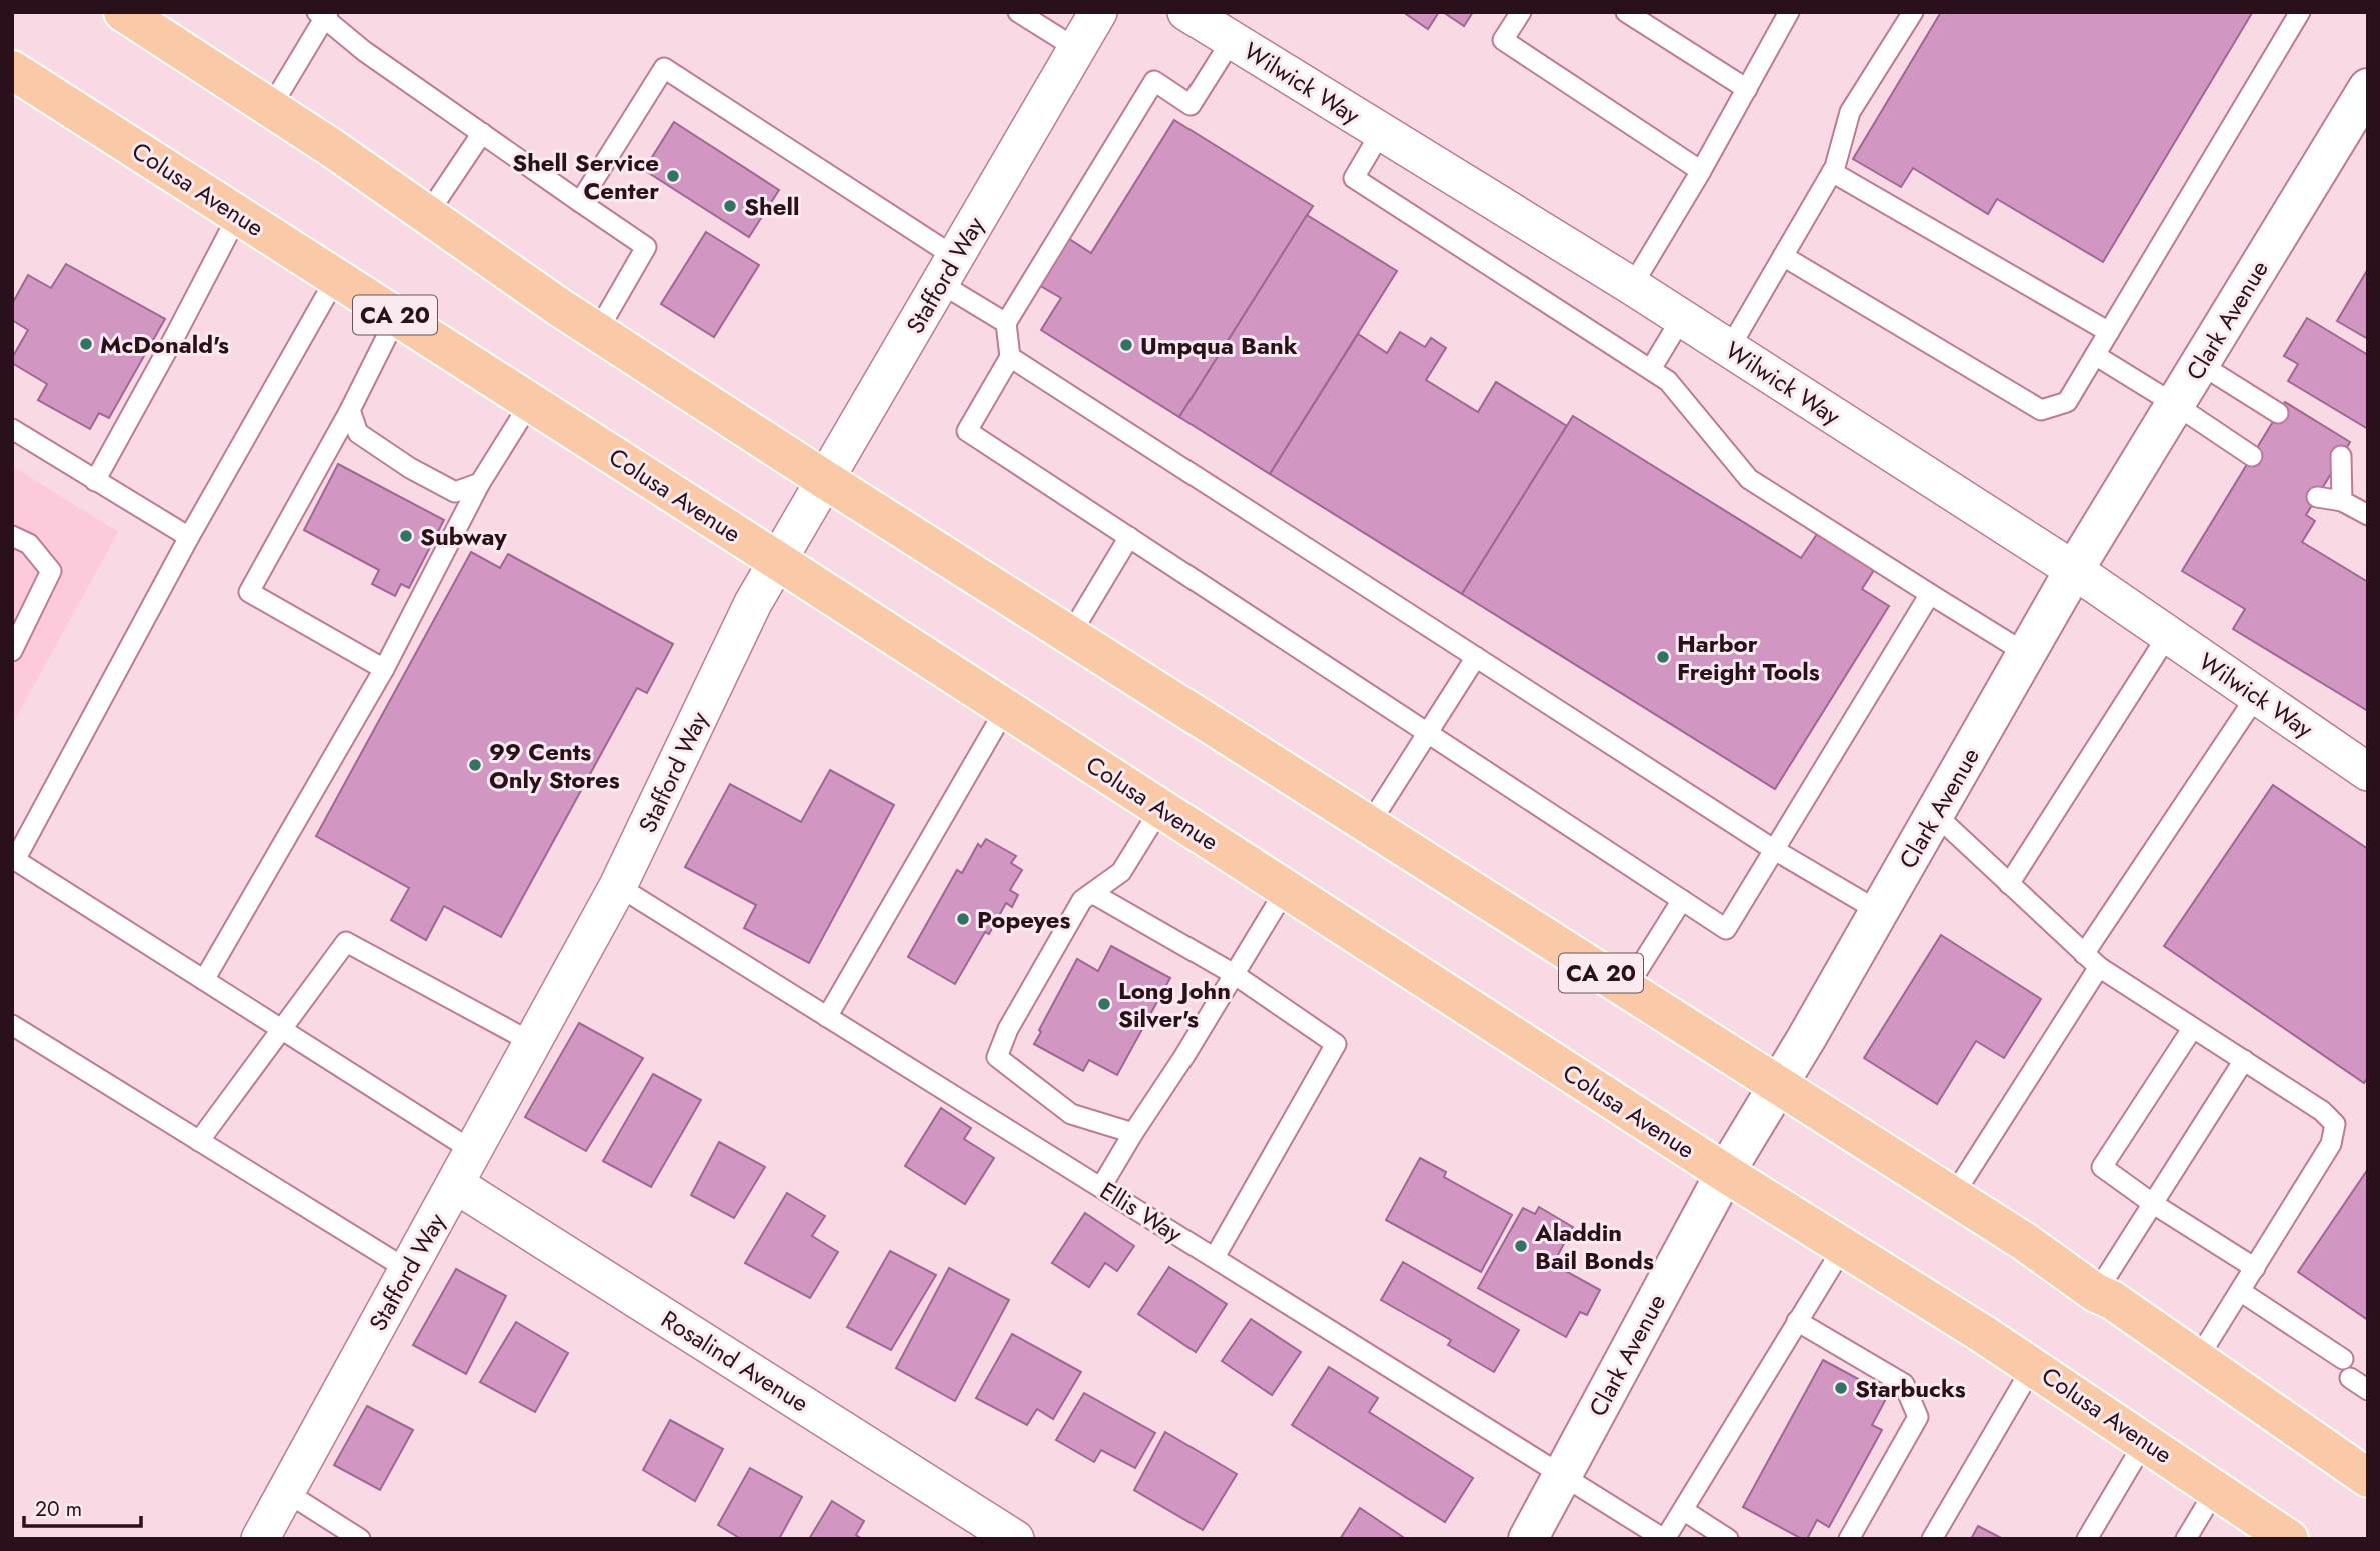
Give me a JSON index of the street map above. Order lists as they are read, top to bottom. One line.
{"streets":{"highway":["Colusa Avenue","CA 20"],"street":["Wilwick Way","Stafford Way","Clark Avenue","Rosalind Avenue"],"lane":["Ellis Way"]},"crossings":[["Wilwick Way","Clark Avenue"],["Colusa Avenue","Stafford Way"],["Colusa Avenue","Clark Avenue"],["Stafford Way","CA 20"],["Stafford Way","Ellis Way"],["Stafford Way","Rosalind Avenue"],["CA 20","Clark Avenue"],["Clark Avenue","Ellis Way"]],"places":["Shell Service Center","Shell","McDonald's","Umpqua Bank","Subway","Harbor Freight Tools","99 Cents Only Stores","Popeyes","Long John Silver's","Aladdin Bail Bonds","Starbucks"],"scale_bar":"20 m"}
